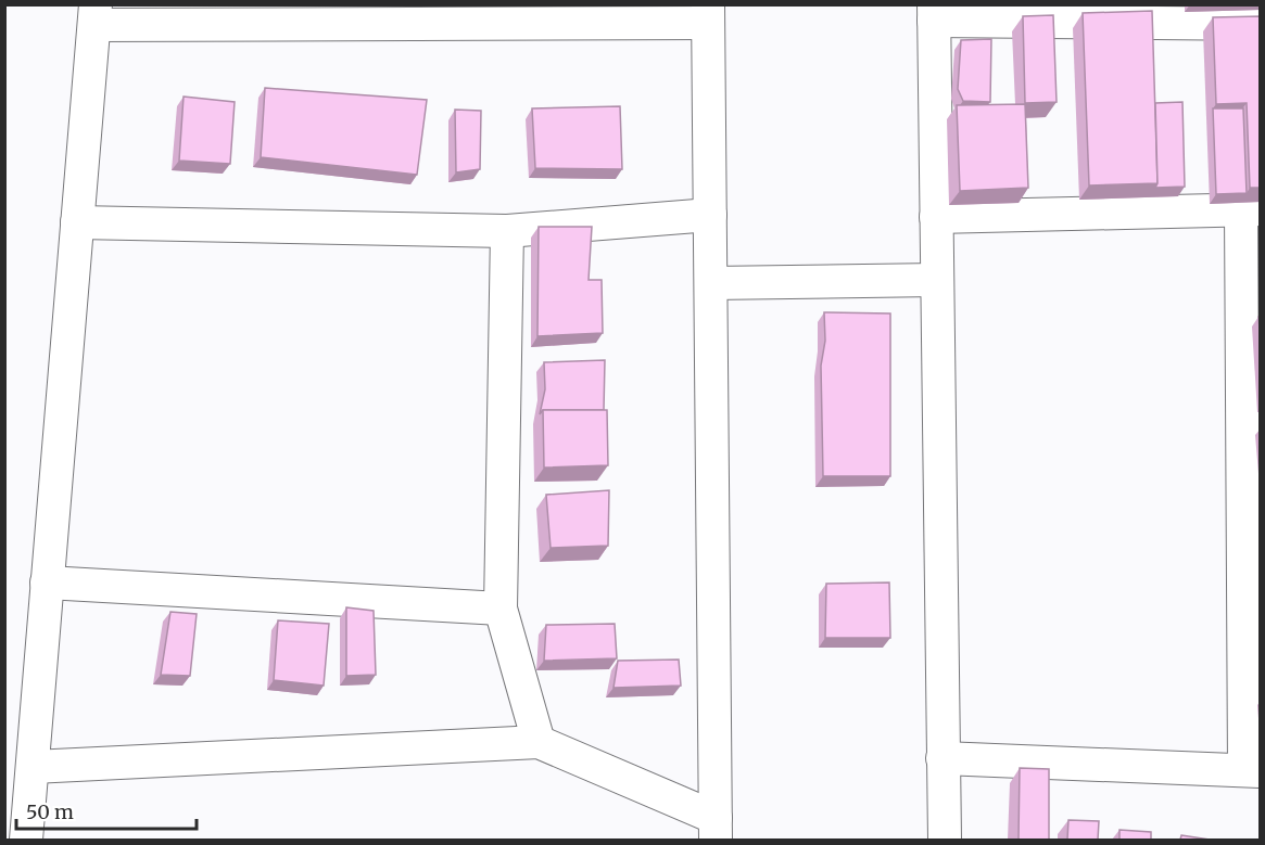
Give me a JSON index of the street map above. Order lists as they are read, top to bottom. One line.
{"scale_bar":"50 m"}
